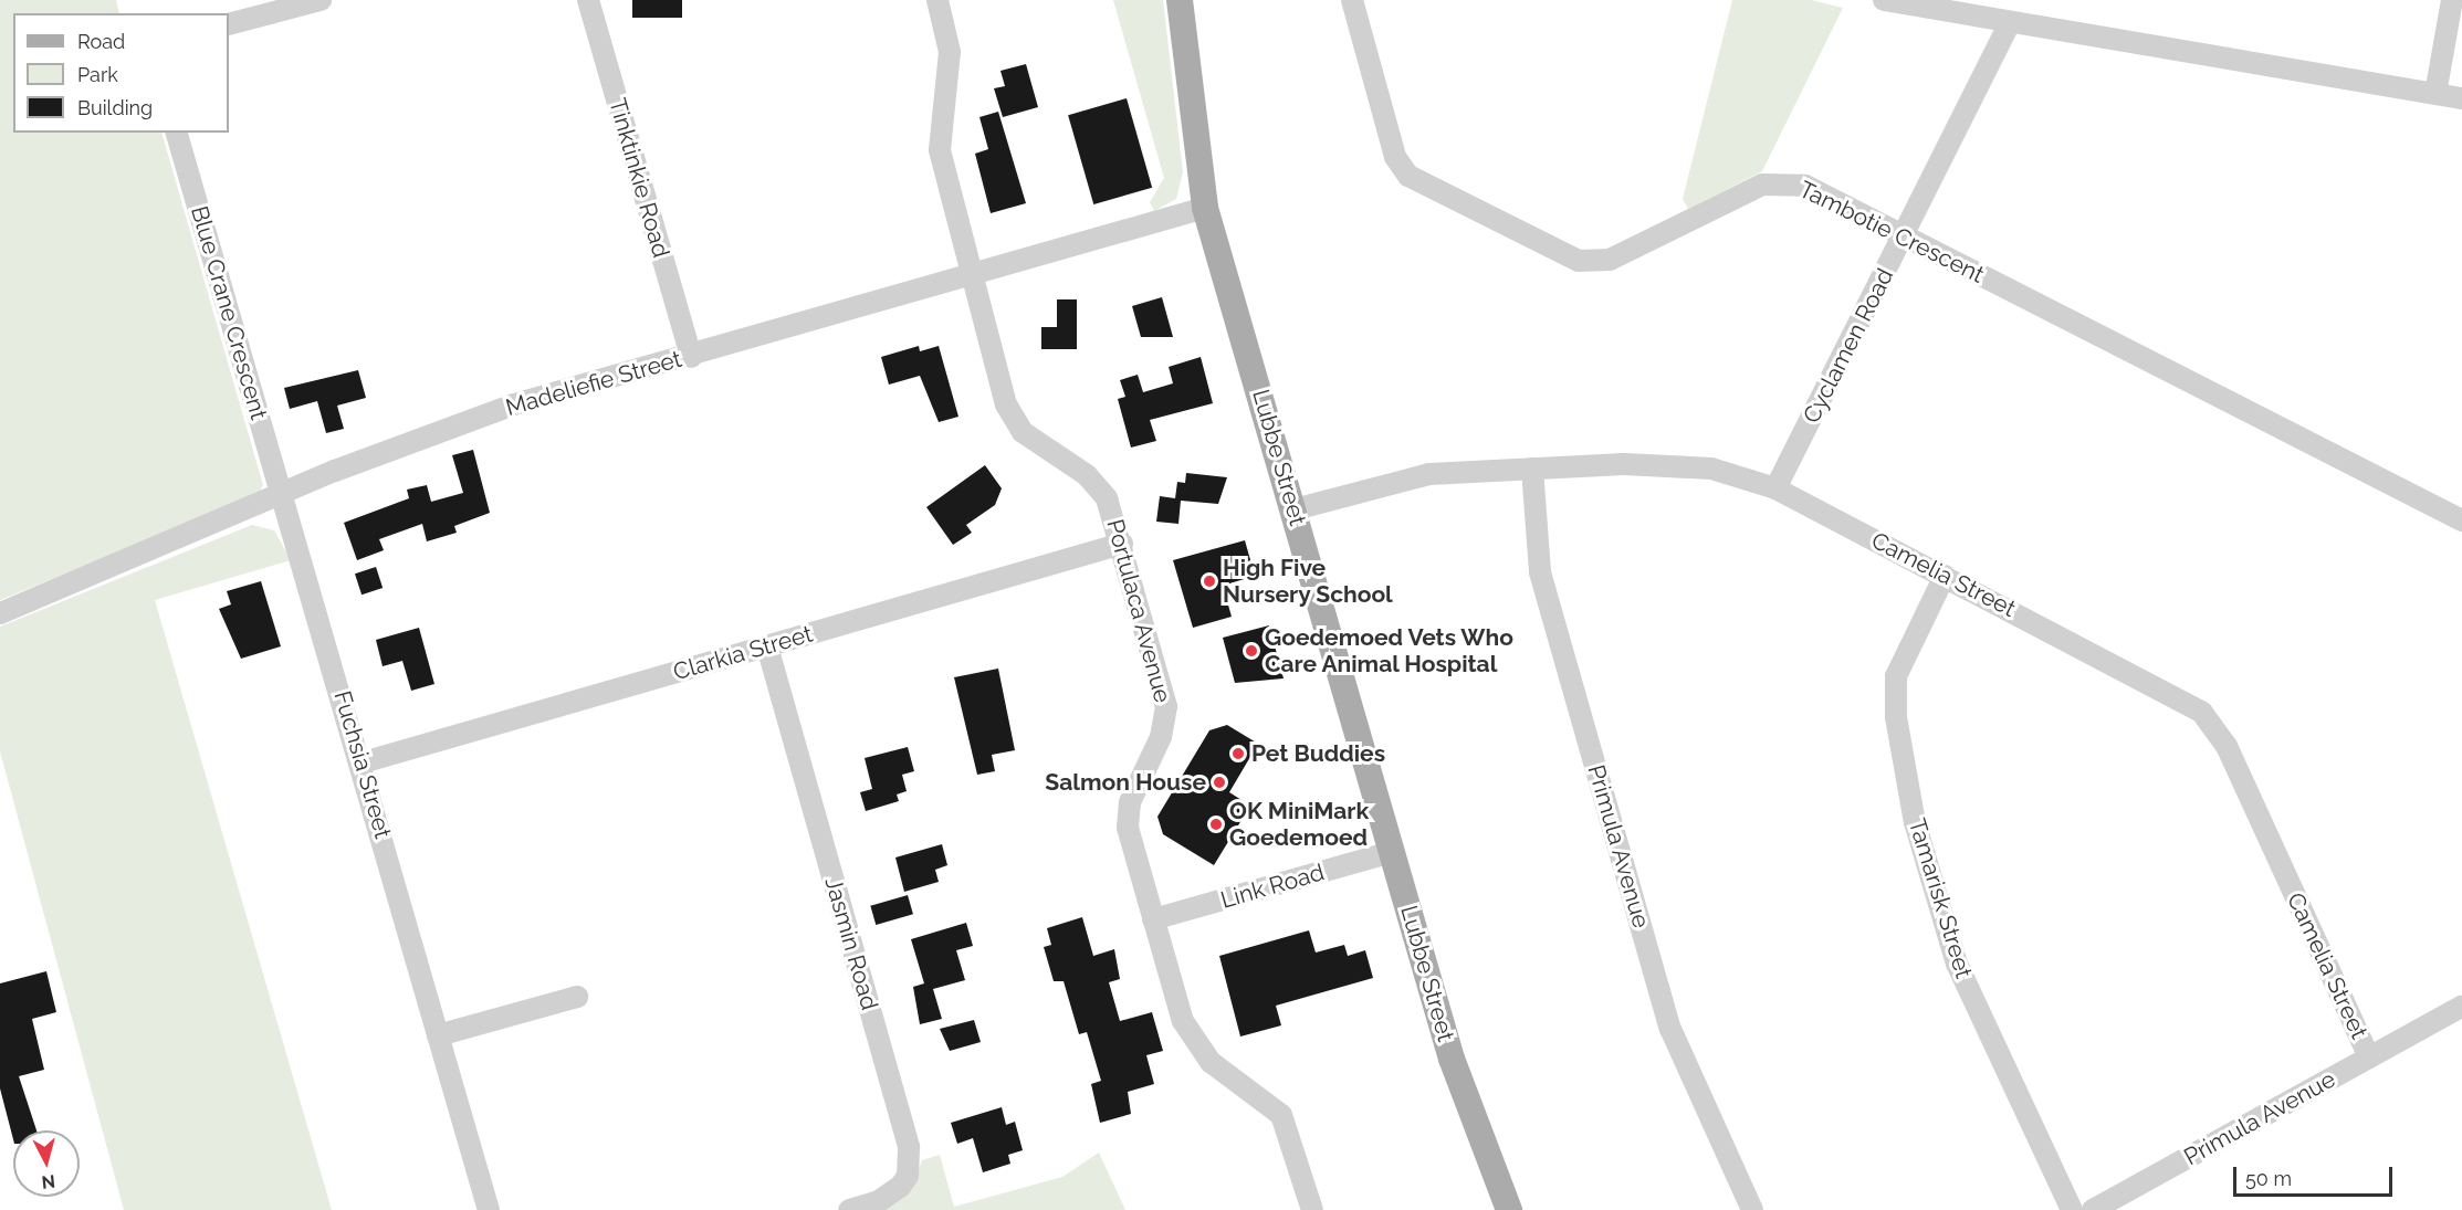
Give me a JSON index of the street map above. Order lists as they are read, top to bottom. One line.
{"streets":{"main road":["Lubbe Street"],"street":["Tinktinkie Road","Tambotie Crescent","Blue Crane Crescent","Cyclamen Road","Madeliefie Street","Camelia Street","Portulaca Avenue","Clarkia Street","Fuchsia Street","Primula Avenue","Link Road","Tamarisk Street","Jasmin Road"]},"crossings":[["Tinktinkie Road","Madeliefie Street"],["Tambotie Crescent","Cyclamen Road"],["Blue Crane Crescent","Madeliefie Street"],["Blue Crane Crescent","Fuchsia Street"],["Cyclamen Road","Camelia Street"],["Madeliefie Street","Lubbe Street"],["Madeliefie Street","Portulaca Avenue"],["Madeliefie Street","Fuchsia Street"],["Lubbe Street","Camelia Street"],["Lubbe Street","Link Road"],["Camelia Street","Primula Avenue"],["Camelia Street","Tamarisk Street"],["Portulaca Avenue","Clarkia Street"],["Portulaca Avenue","Link Road"],["Clarkia Street","Fuchsia Street"],["Clarkia Street","Jasmin Road"]],"places":["High Five Nursery School","Goedemoed Vets Who Care Animal Hospital","Pet Buddies","Salmon House","OK MiniMark Goedemoed"],"legend":["Road","Park","Building"],"scale_bar":"50 m","north":"bottom"}
